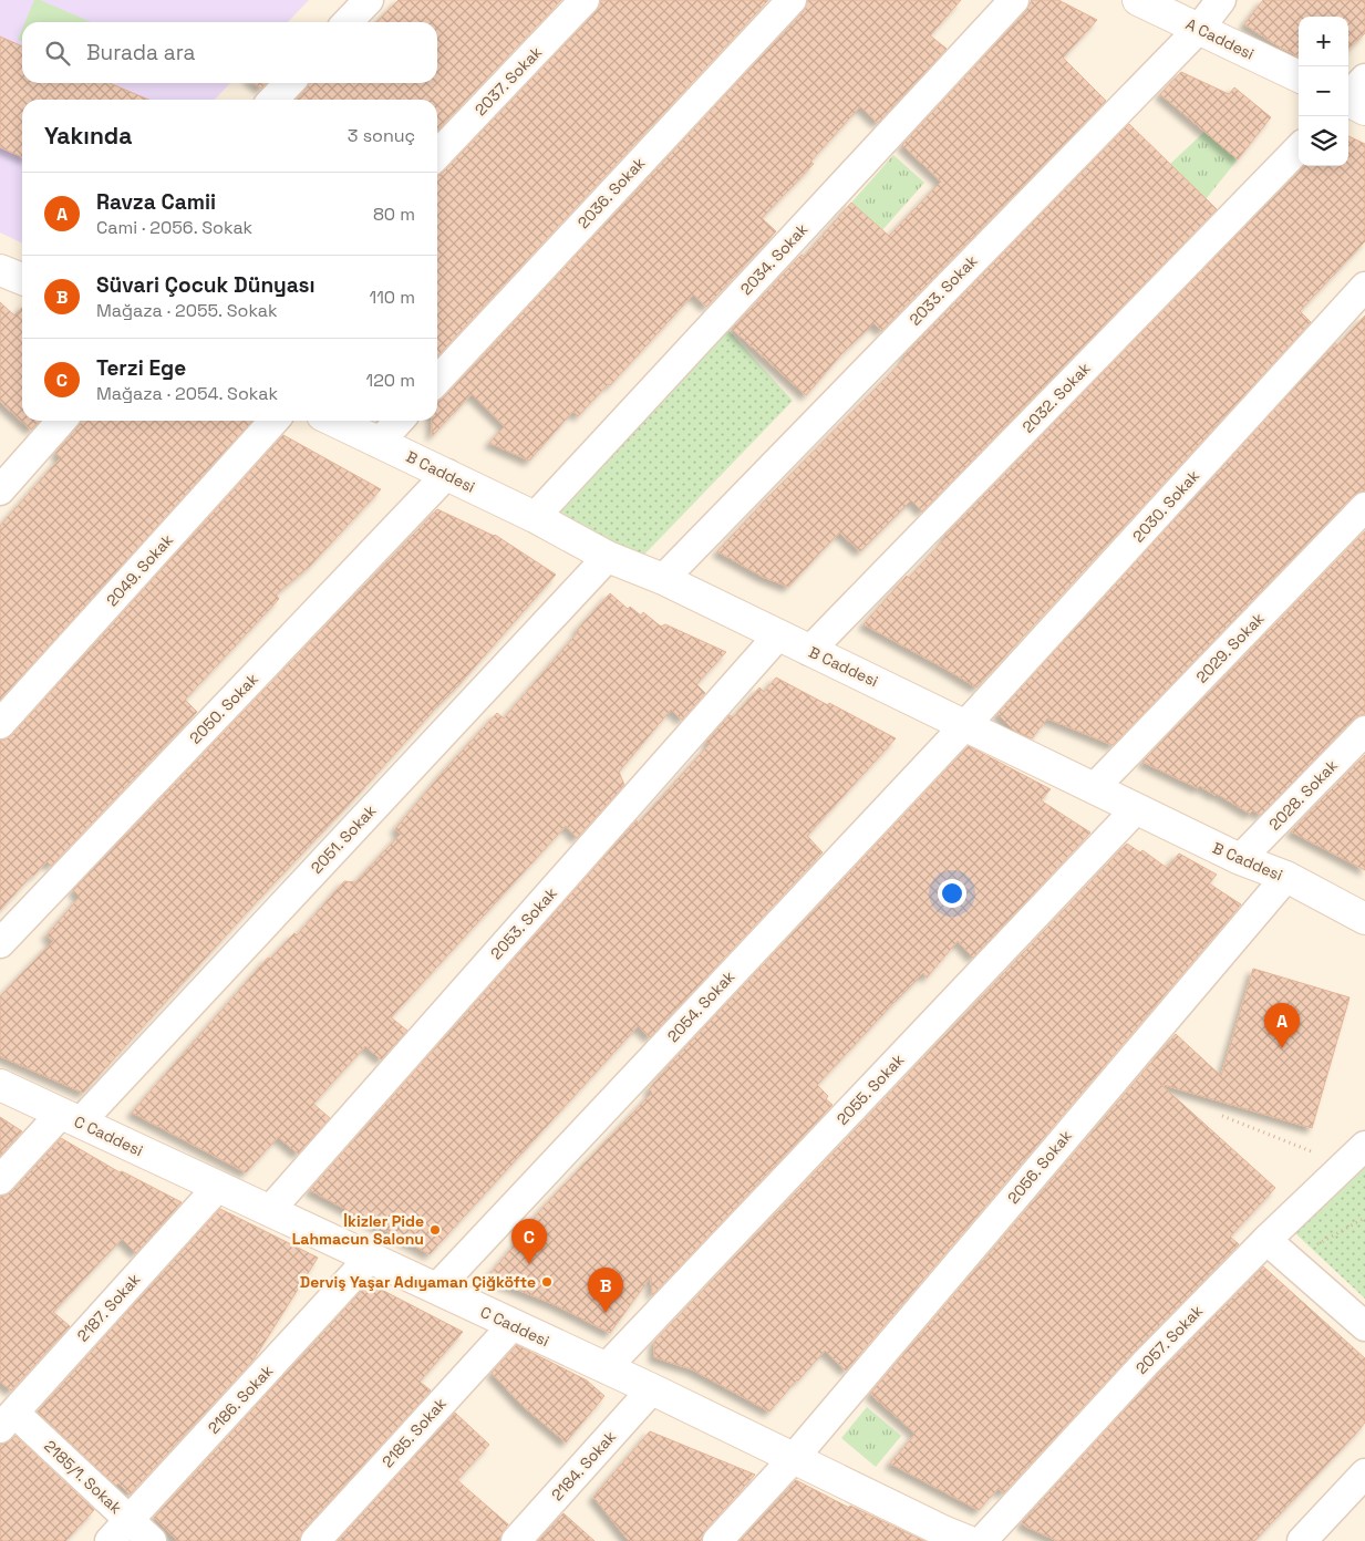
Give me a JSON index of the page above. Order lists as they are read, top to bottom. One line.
{"streets":{"street":["A Caddesi","2037. Sokak","2036. Sokak","2034. Sokak","2033. Sokak","2032. Sokak","B Caddesi","2030. Sokak","2049. Sokak","2029. Sokak","2050. Sokak","2028. Sokak","2051. Sokak","2053. Sokak","2054. Sokak","2055. Sokak","C Caddesi","2056. Sokak","2187. Sokak","2057. Sokak","2186. Sokak","2185. Sokak","2184. Sokak","2185/1. Sokak"]},"crossings":[["A Caddesi","2033. Sokak"],["2034. Sokak","B Caddesi"],["2033. Sokak","B Caddesi"],["2032. Sokak","B Caddesi"],["B Caddesi","2030. Sokak"],["B Caddesi","2029. Sokak"],["B Caddesi","2050. Sokak"],["B Caddesi","2028. Sokak"],["B Caddesi","2051. Sokak"],["B Caddesi","2053. Sokak"],["B Caddesi","2054. Sokak"],["B Caddesi","2055. Sokak"],["B Caddesi","2056. Sokak"],["2030. Sokak","2054. Sokak"],["2051. Sokak","C Caddesi"],["2053. Sokak","C Caddesi"],["2054. Sokak","C Caddesi"],["2055. Sokak","C Caddesi"],["C Caddesi","2056. Sokak"],["C Caddesi","2187. Sokak"],["C Caddesi","2186. Sokak"],["C Caddesi","2185. Sokak"],["C Caddesi","2184. Sokak"],["2187. Sokak","2185/1. Sokak"],["2186. Sokak","2185/1. Sokak"]],"places":["İkizler Pide Lahmacun Salonu","Derviş Yaşar Adıyaman Çiğköfte"],"page":{"map_buttons":["+","−"],"search":"Burada ara","heading":["Yakında","3 sonuç"],"list":[{"mark":"A","name":"Ravza Camii","note":"Cami · 2056. Sokak","value":"80 m"},{"mark":"B","name":"Süvari Çocuk Dünyası","note":"Mağaza · 2055. Sokak","value":"110 m"},{"mark":"C","name":"Terzi Ege","note":"Mağaza · 2054. Sokak","value":"120 m"}],"pins":["A","C","B"]}}
